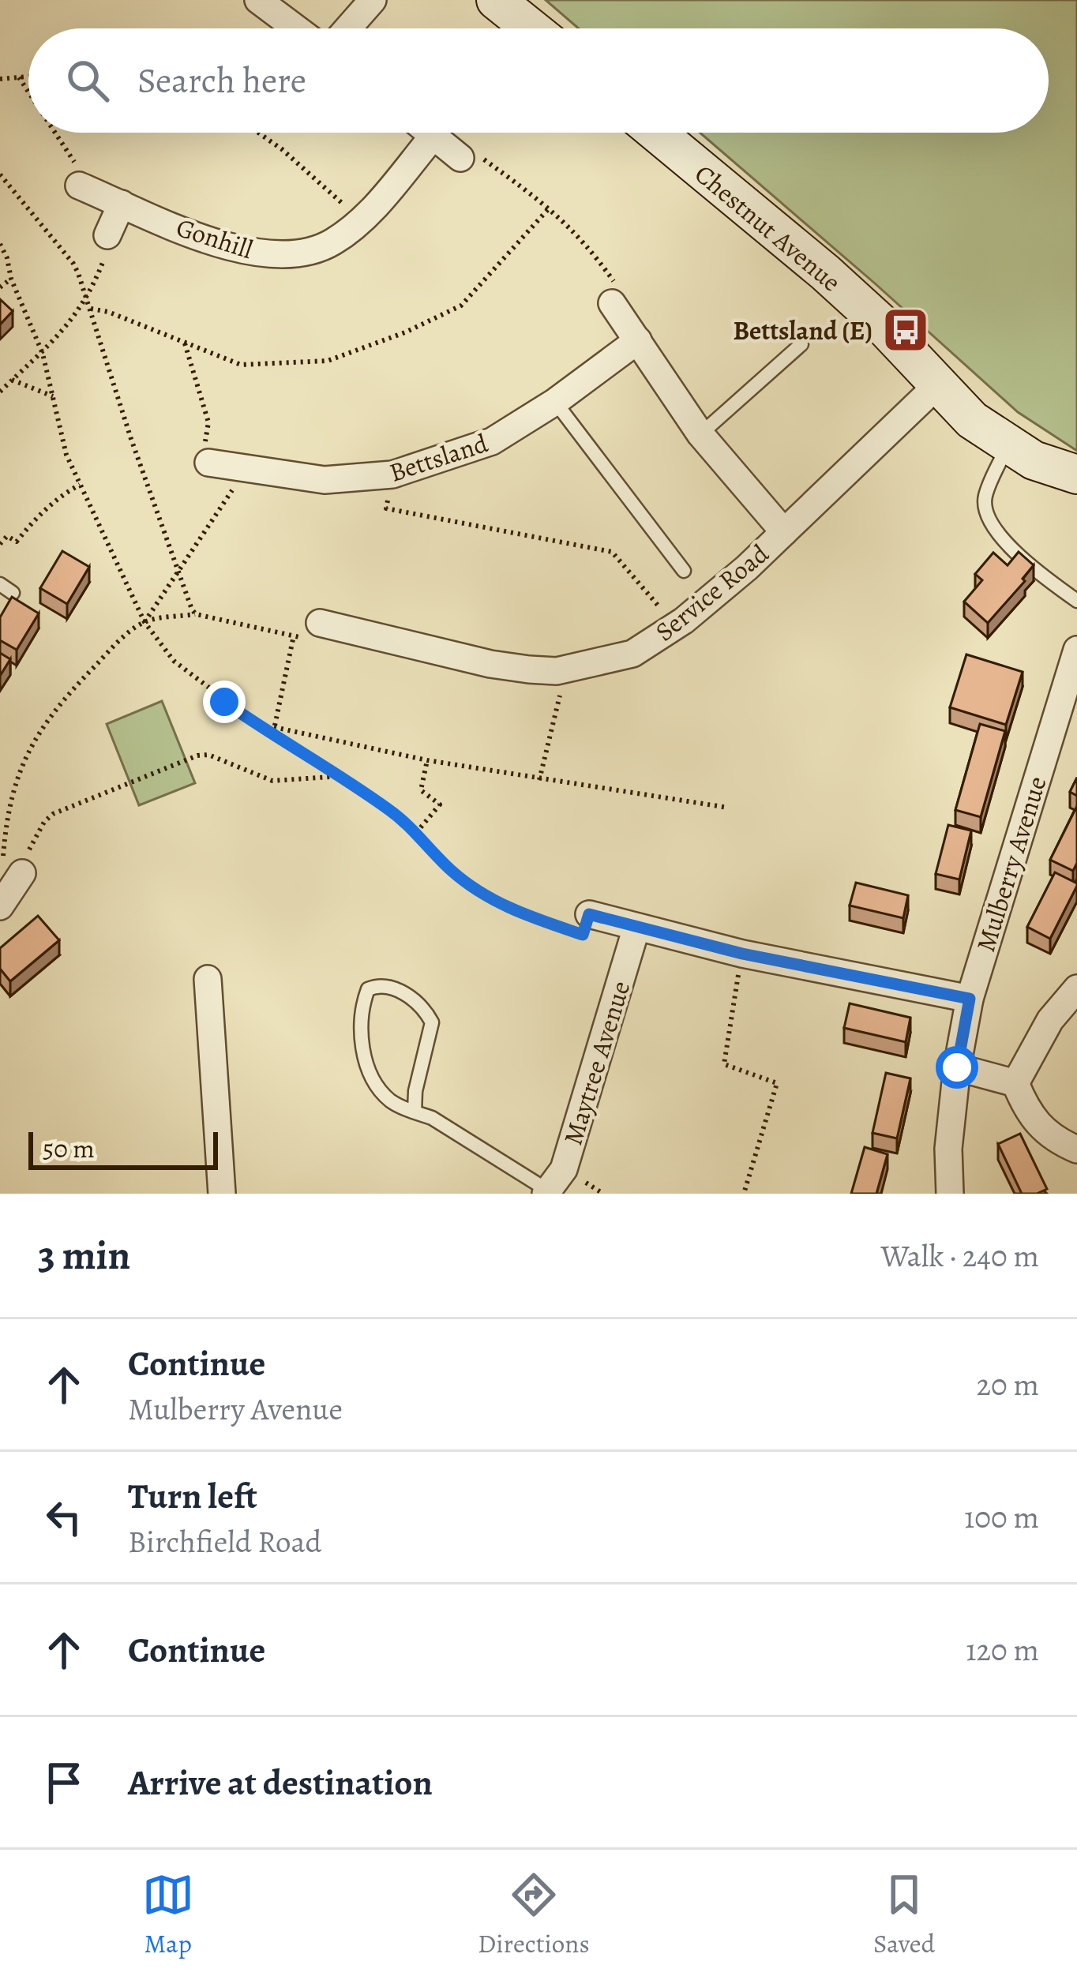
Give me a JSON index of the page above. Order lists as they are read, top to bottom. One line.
{"streets":{"street":["Chestnut Avenue","Gonhill","Bettsland","Service Road","Mulberry Avenue","Maytree Avenue"]},"crossings":[["Chestnut Avenue","Service Road"]],"places":{"bus stop":["Bettsland (E)"]},"scale_bar":"50 m","page":{"search":"Search here","scale":"50 m","heading":["3 min","Walk · 240 m"],"list":[["Continue","Mulberry Avenue","20 m"],["Turn left","Birchfield Road","100 m"],["Continue","120 m"],"Arrive at destination"],"nav":["Map","Directions","Saved"]}}
